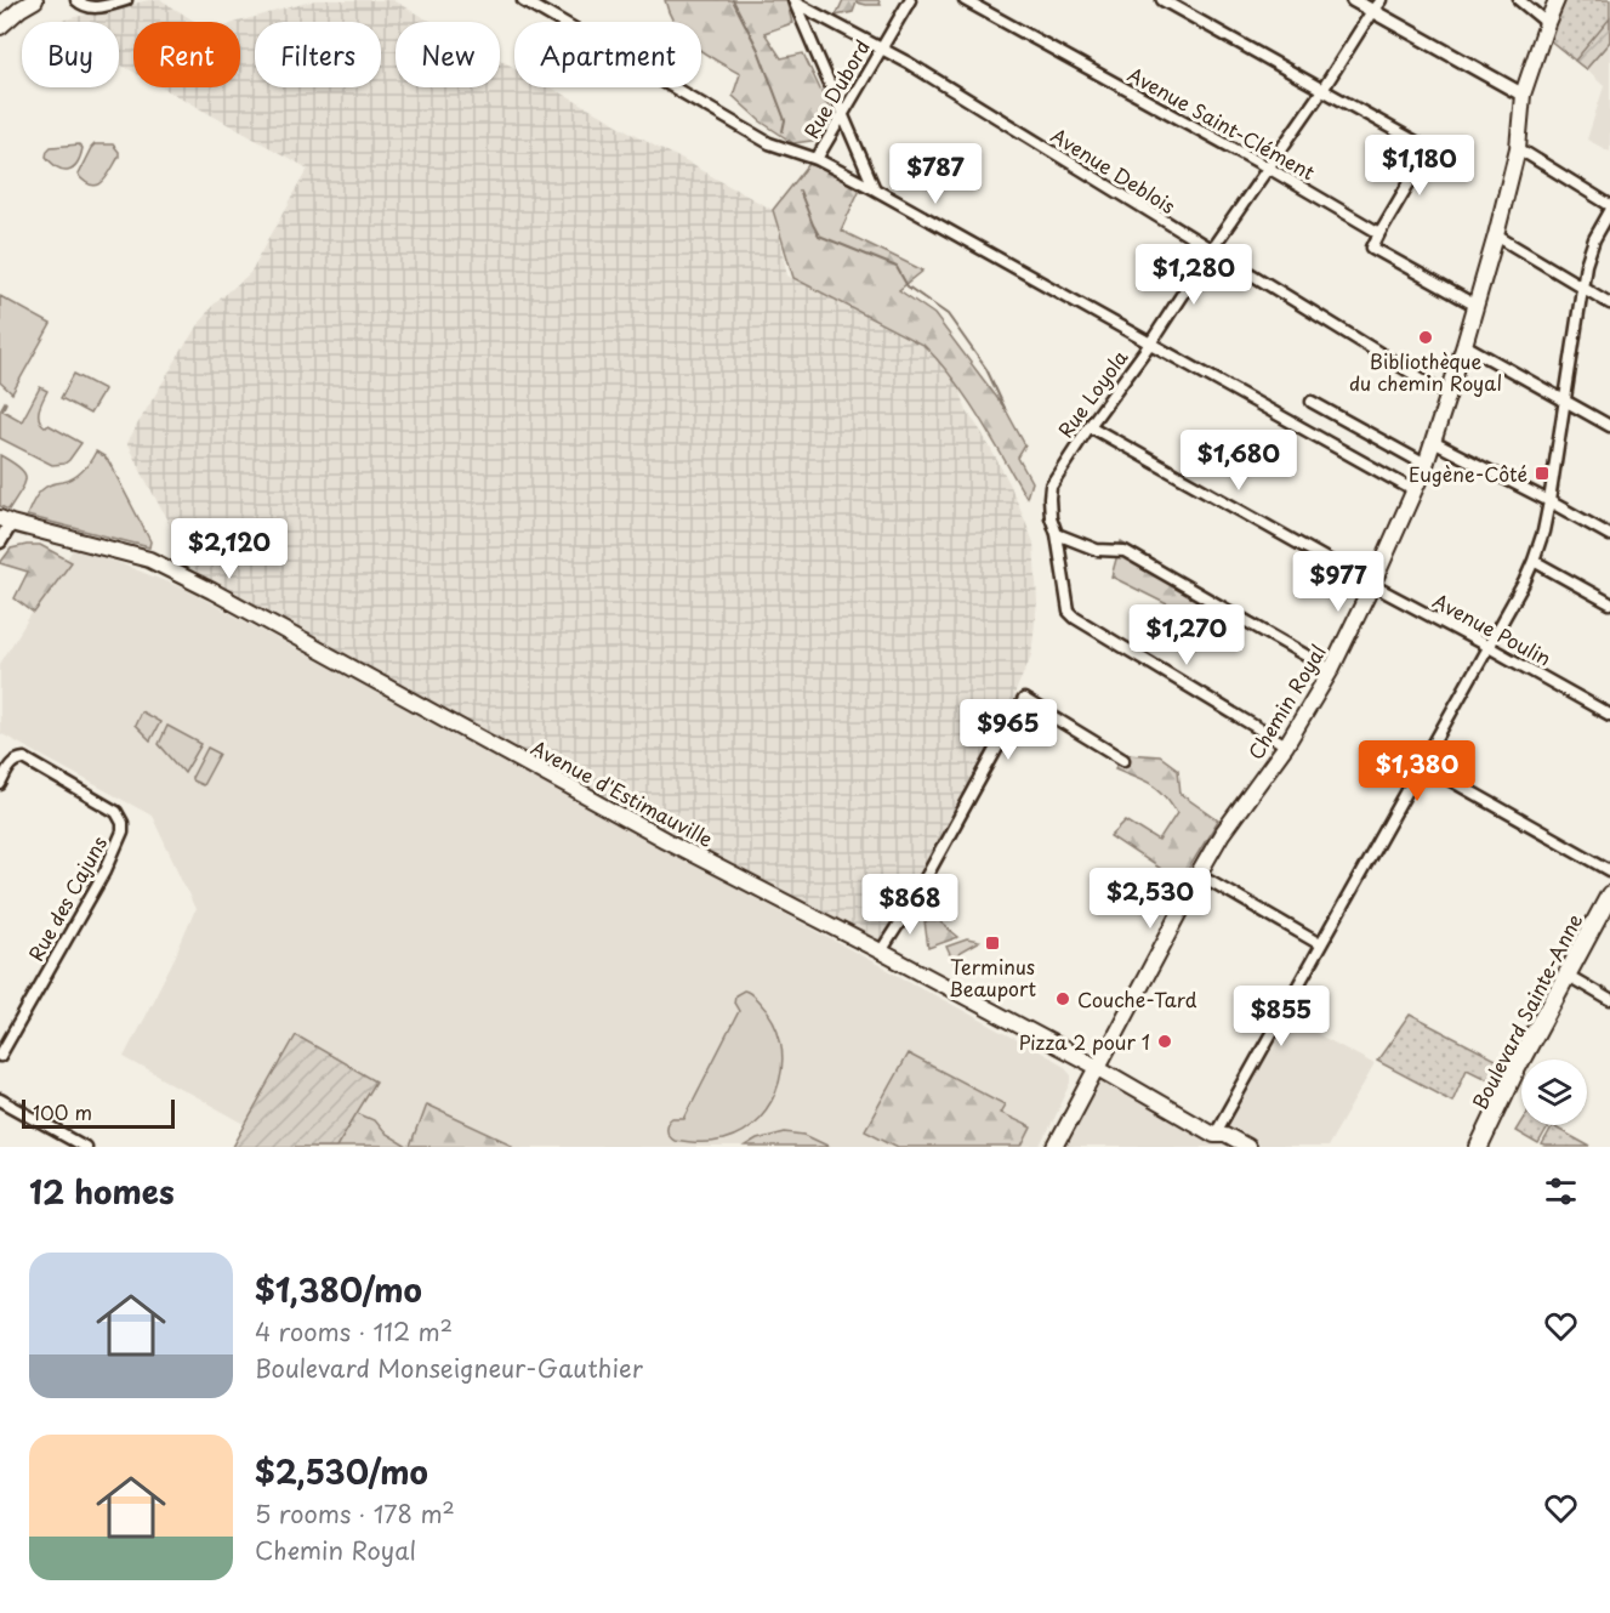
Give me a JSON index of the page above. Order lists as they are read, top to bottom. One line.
{"streets":{"main road":["Chemin Royal","Avenue d'Estimauville","Boulevard Sainte-Anne"],"street":["Rue Dubord","Avenue Saint-Clément","Avenue Deblois","Rue Loyola","Avenue Poulin","Rue des Cajuns"]},"crossings":[["Rue Dubord","Avenue Deblois"],["Avenue Saint-Clément","Rue Loyola"],["Avenue Deblois","Rue Loyola"],["Avenue Deblois","Chemin Royal"],["Rue Loyola","Avenue Poulin"],["Rue Loyola","Chemin Royal"],["Avenue Poulin","Chemin Royal"],["Chemin Royal","Avenue d'Estimauville"]],"places":{"other":["Bibliothèque du chemin Royal","Couche-Tard","Pizza 2 pour 1"],"transit":["Eugène-Côté","Terminus Beauport"]},"scale_bar":"100 m","page":{"chip":["Buy","Rent","Filters","New","Apartment"],"price":["$1,180","$787","$1,280","$1,680","$2,120","$977","$1,270","$965","$1,380","$2,530","$868","$855"],"scale":"100 m","heading":"12 homes","list":[{"name":"$1,380/mo","note":"4 rooms · 112 m² · Boulevard Monseigneur-Gauthier"},{"name":"$2,530/mo","note":"5 rooms · 178 m² · Chemin Royal"}]}}
